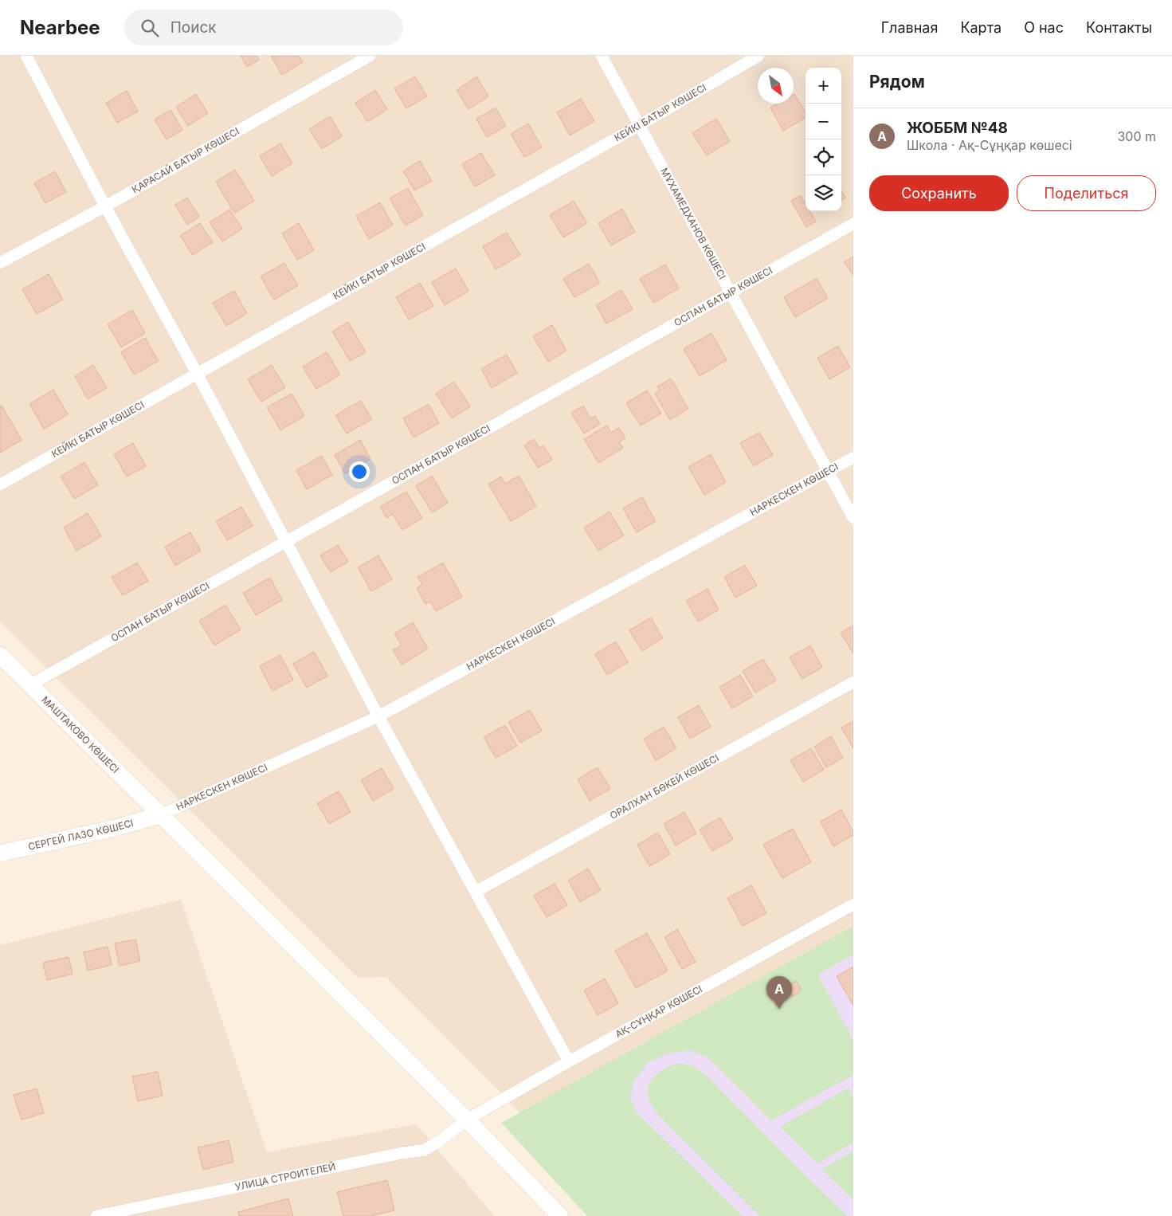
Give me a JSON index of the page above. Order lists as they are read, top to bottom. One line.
{"streets":{"main road":["МАШТАКОВО КӨШЕСІ","СЕРГЕЙ ЛАЗО КӨШЕСІ"],"street":["КЕЙКІ БАТЫР КӨШЕСІ","ҚАРАСАЙ БАТЫР КӨШЕСІ","МҰХАМЕДХАНОВ КӨШЕСІ","ОСПАН БАТЫР КӨШЕСІ","НАРКЕСКЕН КӨШЕСІ","ОРАЛХАН БӨКЕЙ КӨШЕСІ","АҚ-СҰҢҚАР КӨШЕСІ","УЛИЦА СТРОИТЕЛЕЙ"]},"crossings":[["КЕЙКІ БАТЫР КӨШЕСІ","МҰХАМЕДХАНОВ КӨШЕСІ"],["МҰХАМЕДХАНОВ КӨШЕСІ","ОСПАН БАТЫР КӨШЕСІ"],["МҰХАМЕДХАНОВ КӨШЕСІ","НАРКЕСКЕН КӨШЕСІ"],["ОСПАН БАТЫР КӨШЕСІ","МАШТАКОВО КӨШЕСІ"],["НАРКЕСКЕН КӨШЕСІ","МАШТАКОВО КӨШЕСІ"],["НАРКЕСКЕН КӨШЕСІ","СЕРГЕЙ ЛАЗО КӨШЕСІ"],["МАШТАКОВО КӨШЕСІ","СЕРГЕЙ ЛАЗО КӨШЕСІ"],["МАШТАКОВО КӨШЕСІ","АҚ-СҰҢҚАР КӨШЕСІ"],["МАШТАКОВО КӨШЕСІ","УЛИЦА СТРОИТЕЛЕЙ"],["АҚ-СҰҢҚАР КӨШЕСІ","УЛИЦА СТРОИТЕЛЕЙ"]],"north":"bottom right","page":{"header":"Nearbee","search":"Поиск","nav":["Главная","Карта","О нас","Контакты"],"heading":"Рядом","map_buttons":["+","−"],"list":[{"mark":"A","name":"ЖОББМ №48","note":"Школа · Ақ-Сұңқар көшесі","value":"300 m"}],"buttons":["Сохранить","Поделиться"],"pins":"A"}}
